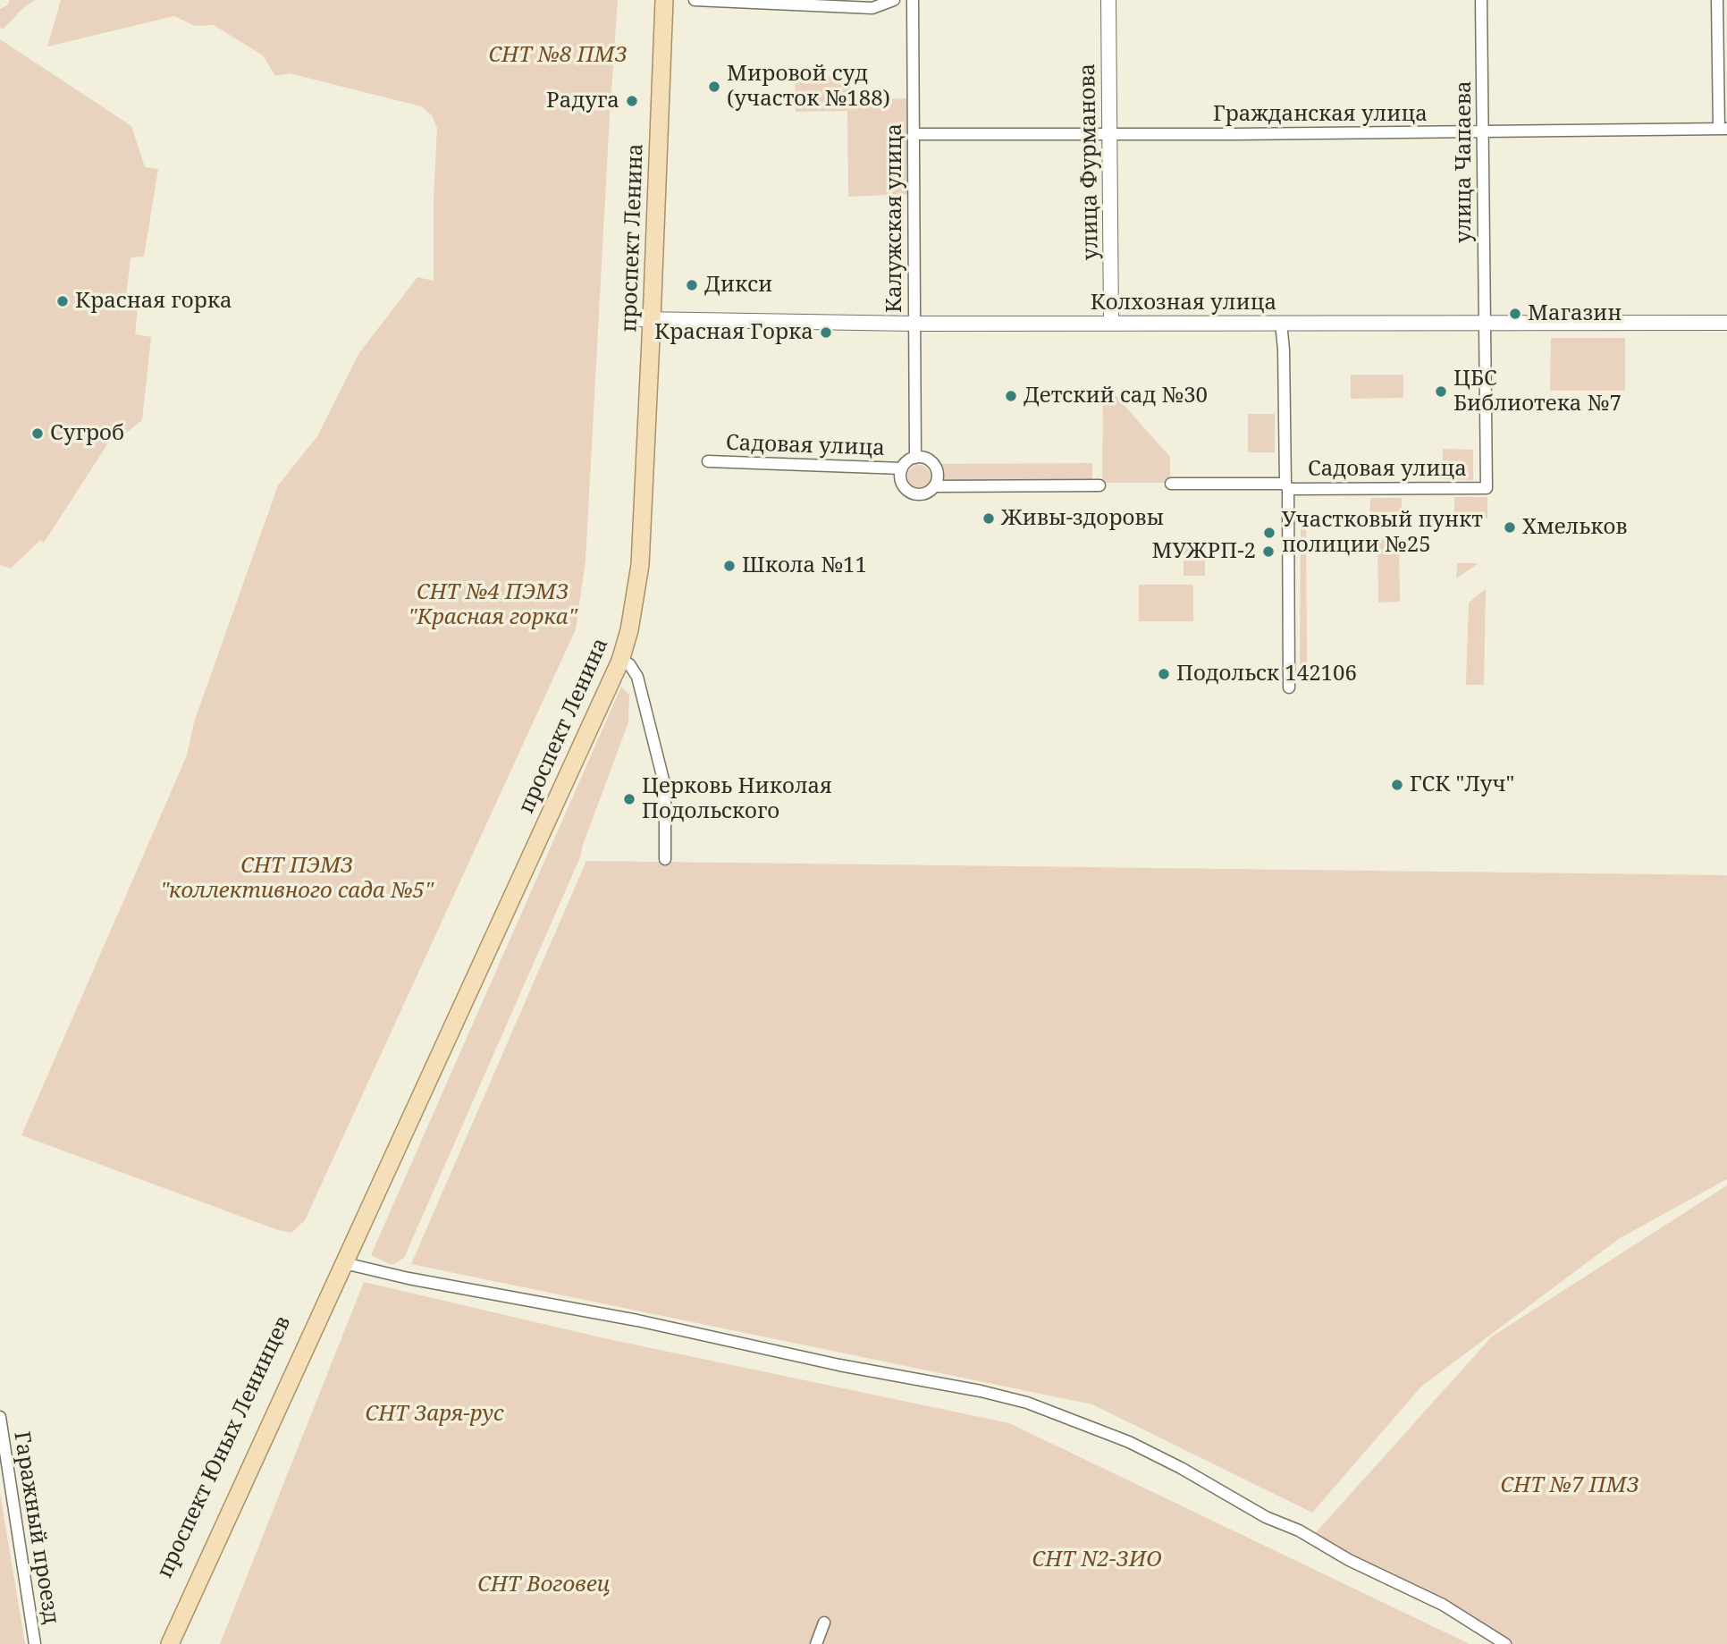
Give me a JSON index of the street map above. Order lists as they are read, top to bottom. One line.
{"streets":{"main road":["проспект Ленина","проспект Юных Ленинцев"],"street":["Гражданская улица","улица Фурманова","улица Чапаева","Калужская улица","Колхозная улица","Садовая улица","Гаражный проезд"]},"crossings":[["Гражданская улица","улица Фурманова"],["Гражданская улица","улица Чапаева"],["Гражданская улица","Калужская улица"],["улица Фурманова","Колхозная улица"],["улица Чапаева","Колхозная улица"],["улица Чапаева","Садовая улица"],["Калужская улица","Колхозная улица"],["Калужская улица","Садовая улица"],["проспект Ленина","Колхозная улица"],["проспект Ленина","проспект Юных Ленинцев"]],"parks":["СНТ №8 ПМЗ","СНТ №4 ПЭМЗ \"Красная горка\"","СНТ ПЭМЗ \"коллективного сада №5\"","СНТ Заря-рус","СНТ №7 ПМЗ","СНТ N2-ЗИО","СНТ Воговец"],"places":["Мировой суд (участок №188)","Радуга","Дикси","Красная горка","Магазин","Красная Горка","ЦБС Библиотека №7","Детский сад №30","Сугроб","Живы-здоровы","Хмельков","Участковый пункт полиции №25","МУЖРП-2","Школа №11","Подольск 142106","ГСК \"Луч\"","Церковь Николая Подольского"]}
